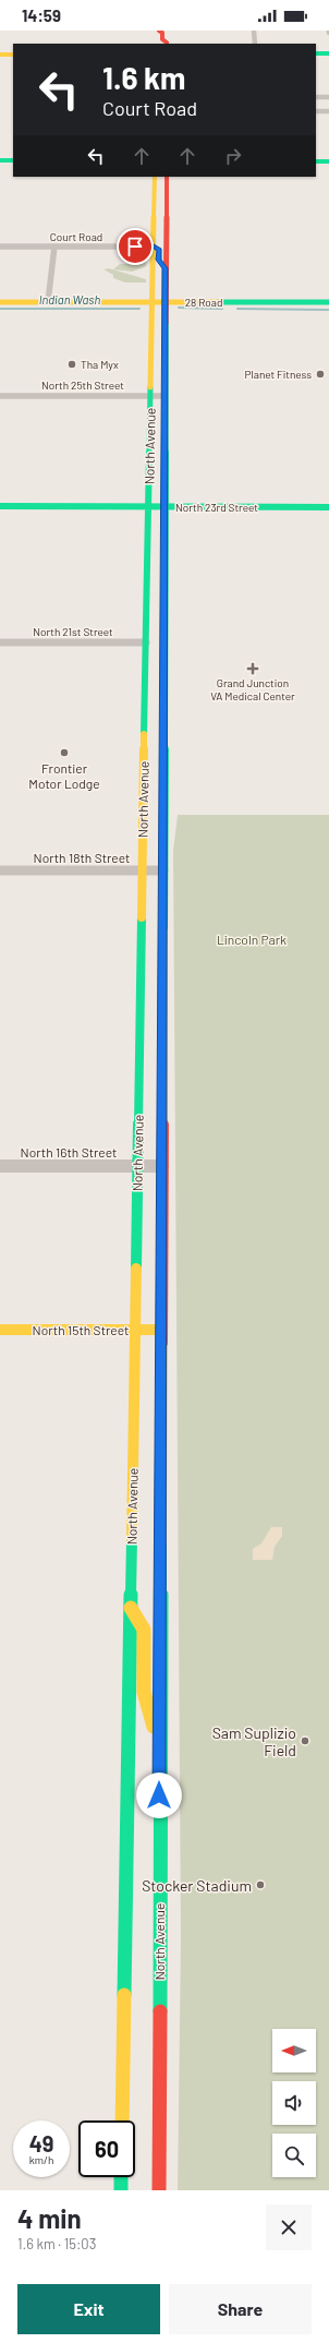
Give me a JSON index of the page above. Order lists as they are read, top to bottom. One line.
{"streets":{"main road":["28 Road","North Avenue","North 23rd Street","North 15th Street"],"street":["Court Road","North 25th Street","North 21st Street","North 18th Street","North 16th Street"]},"crossings":[["Court Road","North Avenue"],["28 Road","North Avenue"],["North 25th Street","North Avenue"],["North Avenue","North 23rd Street"],["North Avenue","North 21st Street"],["North Avenue","North 18th Street"],["North Avenue","North 16th Street"],["North Avenue","North 15th Street"]],"water":["Indian Wash"],"parks":["Lincoln Park"],"places":{"other":["Tha Myx","Planet Fitness","Frontier Motor Lodge","Sam Suplizio Field","Stocker Stadium"],"health":["Grand Junction VA Medical Center"]},"north":"left","page":{"status":"14:59","turn":["1.6 km","Court Road"],"speed":"49 km/h","limit":"60","heading":["4 min","1.6 km · 15:03"],"buttons":["Exit","Share"]}}
